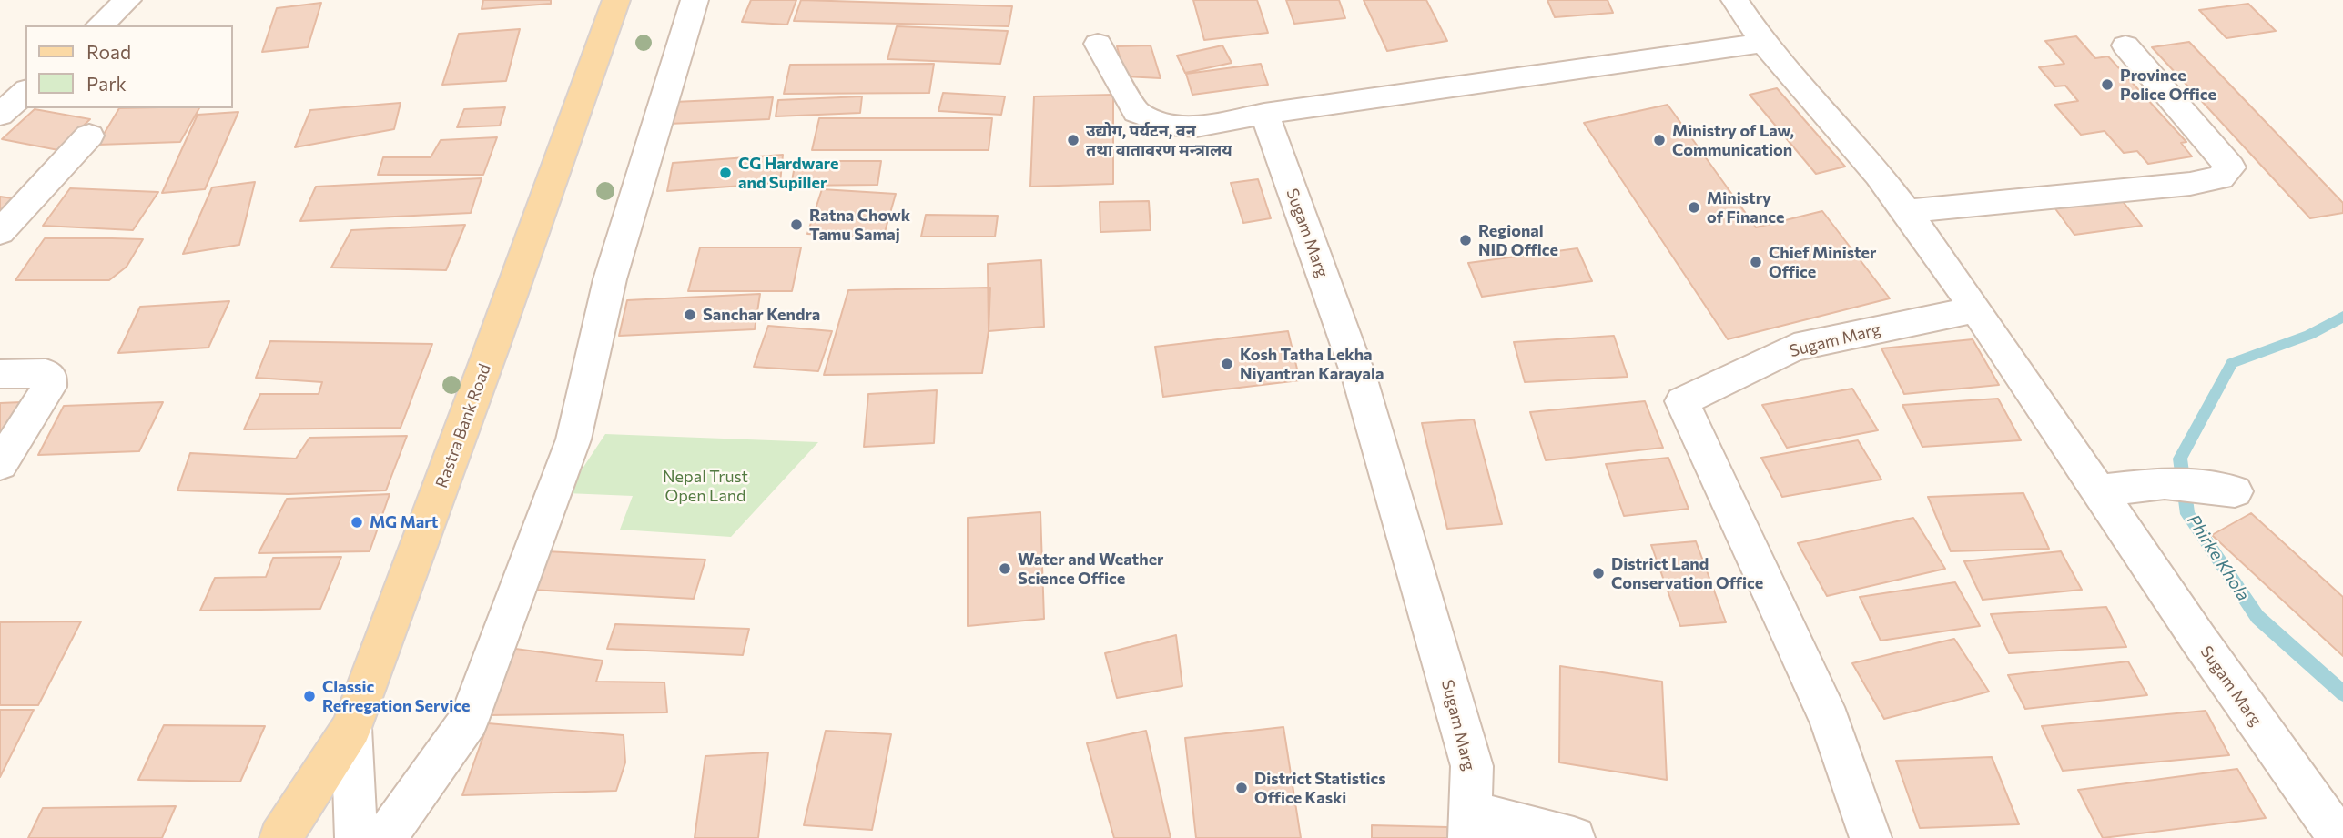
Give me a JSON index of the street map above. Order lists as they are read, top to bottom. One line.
{"streets":{"main road":["Rastra Bank Road"],"street":["Sugam Marg"]},"water":["Phirke Khola"],"parks":["Nepal Trust Open Land"],"places":["Province Police Office","उद्योग, पर्यटन, वन तथा वातावरण मन्त्रालय","Ministry of Law, Communication","CG Hardware and Supiller","Ministry of Finance","Ratna Chowk Tamu Samaj","Regional NID Office","Chief Minister Office","Sanchar Kendra","Kosh Tatha Lekha Niyantran Karayala","MG Mart","Water and Weather Science Office","District Land Conservation Office","Classic Refregation Service","District Statistics Office Kaski"],"legend":["Road","Park"]}
